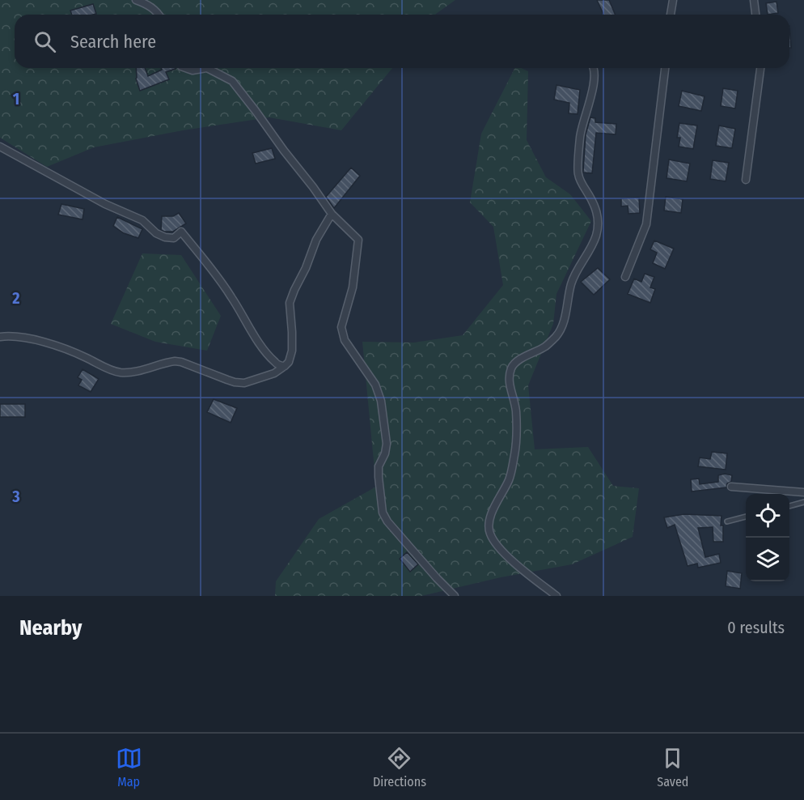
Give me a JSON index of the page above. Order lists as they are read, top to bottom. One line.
{"page":{"search":"Search here","heading":["Nearby","0 results"],"nav":["Map","Directions","Saved"]},"grid":{"rows":["1","2","3"]}}
